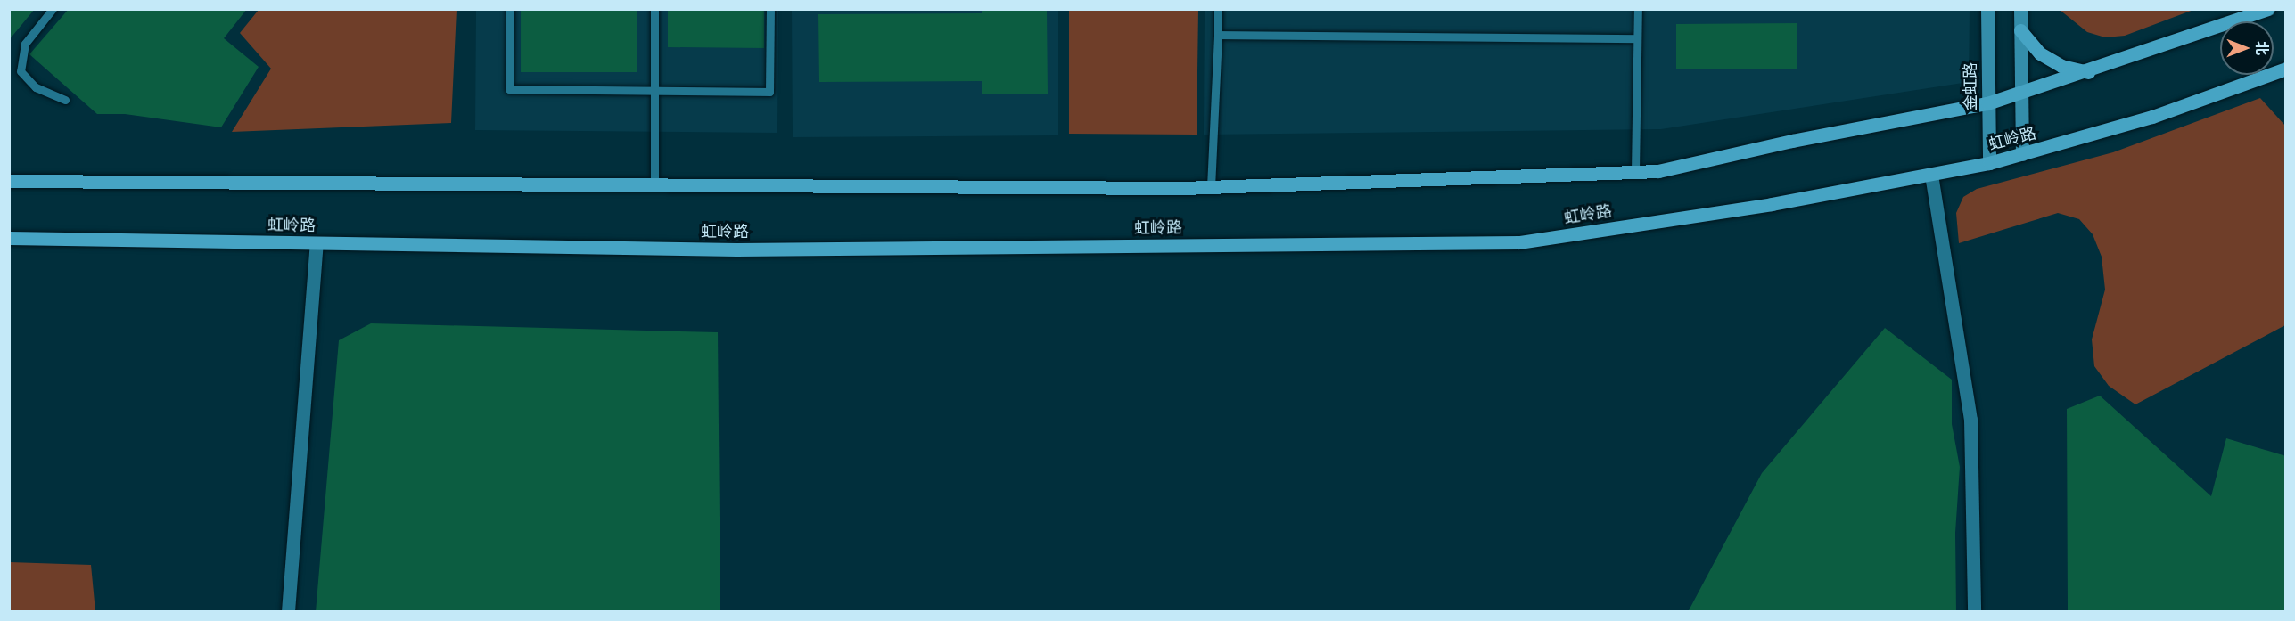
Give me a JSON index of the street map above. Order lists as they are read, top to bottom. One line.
{"streets":{"main road":["虹岭路"],"street":["金虹路"]},"crossings":[["金虹路","虹岭路"]],"north":"right"}
